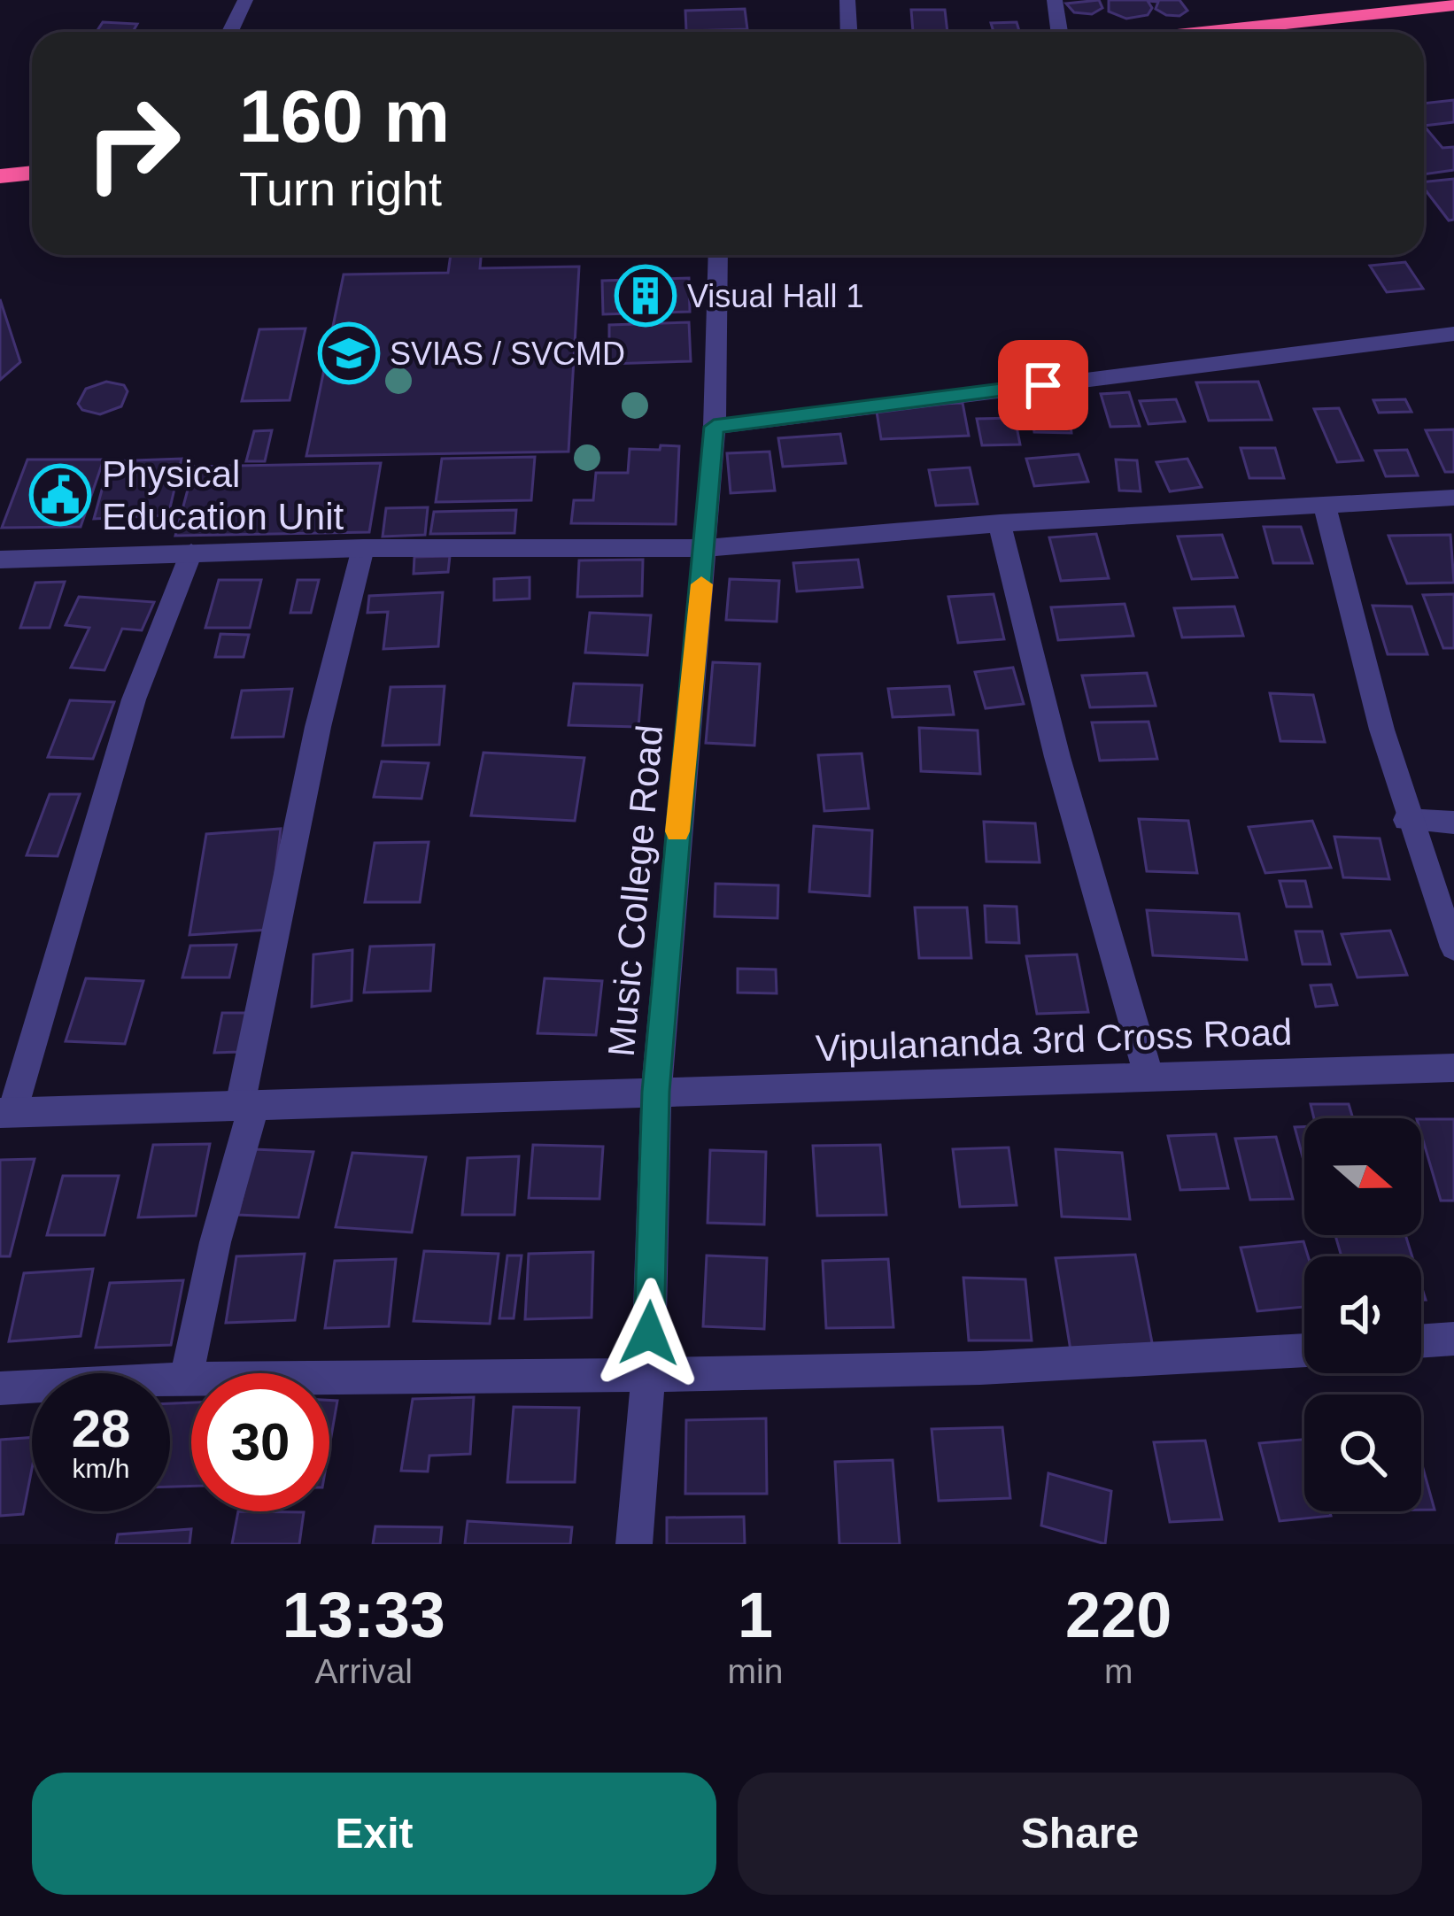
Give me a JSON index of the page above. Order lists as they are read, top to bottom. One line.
{"streets":{"street":["Music College Road","Vipulananda 3rd Cross Road"]},"crossings":[["Music College Road","Vipulananda 3rd Cross Road"]],"places":{"building":["Visual Hall 1"],"school or university":["SVIAS / SVCMD"],"public building":["Physical Education Unit"]},"north":"right","page":{"turn":["160 m","Turn right"],"speed":"28 km/h","limit":"30","eta":["13:33","Arrival","1","min","220","m"],"buttons":["Exit","Share"]}}
